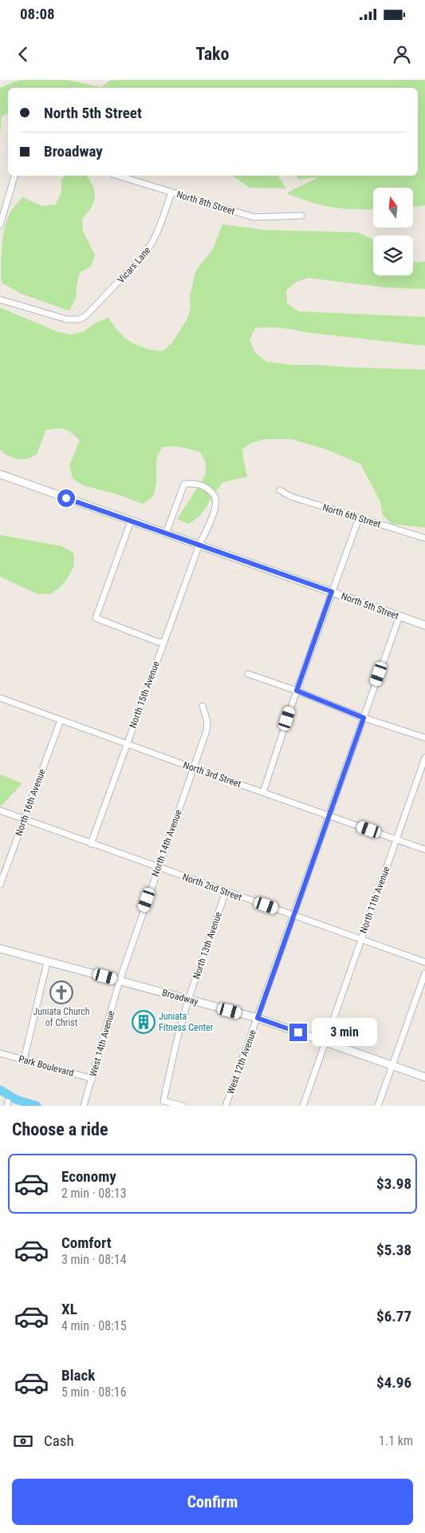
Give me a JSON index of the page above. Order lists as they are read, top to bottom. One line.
{"streets":{"street":["North 8th Street","Vicars Lane","North 6th Street","North 5th Street","North 15th Avenue","North 3rd Street","North 16th Avenue","North 14th Avenue","North 2nd Street","North 11th Avenue","North 13th Avenue","Broadway","West 14th Avenue","West 12th Avenue","Park Boulevard"]},"crossings":[["North 8th Street","Vicars Lane"],["North 5th Street","North 15th Avenue"],["North 5th Street","West 12th Avenue"],["North 15th Avenue","North 3rd Street"],["North 15th Avenue","North 2nd Street"],["North 3rd Street","North 16th Avenue"],["North 3rd Street","North 14th Avenue"],["North 3rd Street","North 11th Avenue"],["North 3rd Street","West 12th Avenue"],["North 16th Avenue","North 2nd Street"],["North 14th Avenue","North 2nd Street"],["North 14th Avenue","Broadway"],["North 14th Avenue","West 14th Avenue"],["North 2nd Street","North 11th Avenue"],["North 2nd Street","North 13th Avenue"],["North 2nd Street","West 12th Avenue"],["North 11th Avenue","Broadway"],["North 13th Avenue","Broadway"],["Broadway","West 14th Avenue"],["Broadway","West 12th Avenue"],["West 14th Avenue","Park Boulevard"]],"places":{"church":["Juniata Church of Christ"],"building":["Juniata Fitness Center"]},"north":"top","page":{"status":"08:08","header":"Tako","banner":["North 5th Street","Broadway"],"bubble":"3 min","heading":"Choose a ride","list":[{"name":"Economy","note":"2 min · 08:13","value":"$3.98"},{"name":"Comfort","note":"3 min · 08:14","value":"$5.38"},{"name":"XL","note":"4 min · 08:15","value":"$6.77"},{"name":"Black","note":"5 min · 08:16","value":"$4.96"}],"pay":["Cash","1.1 km"],"buttons":"Confirm"}}
